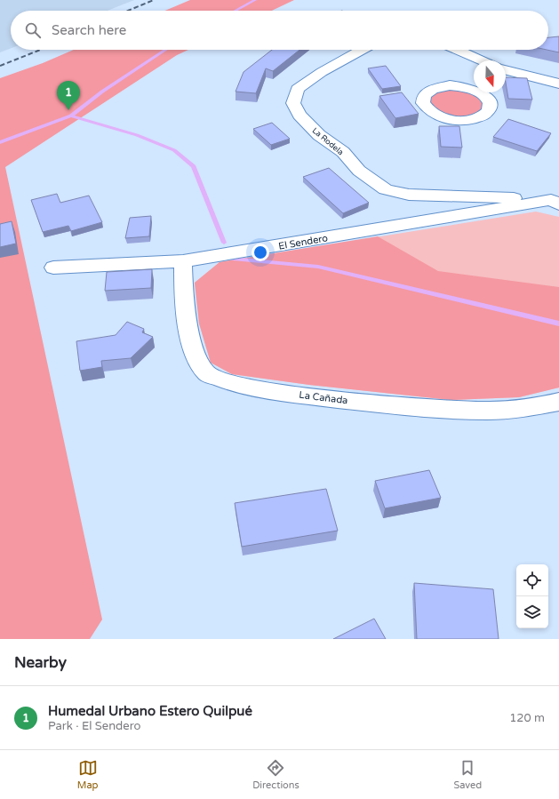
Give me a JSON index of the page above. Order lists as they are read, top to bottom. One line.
{"streets":{"street":["La Rodela","El Sendero","La Cañada"]},"crossings":[["La Rodela","El Sendero"],["El Sendero","La Cañada"]],"north":"bottom","page":{"search":"Search here","pins":"1","heading":"Nearby","list":[{"mark":"1","name":"Humedal Urbano Estero Quilpué","note":"Park · El Sendero","value":"120 m"}],"nav":["Map","Directions","Saved"]}}
